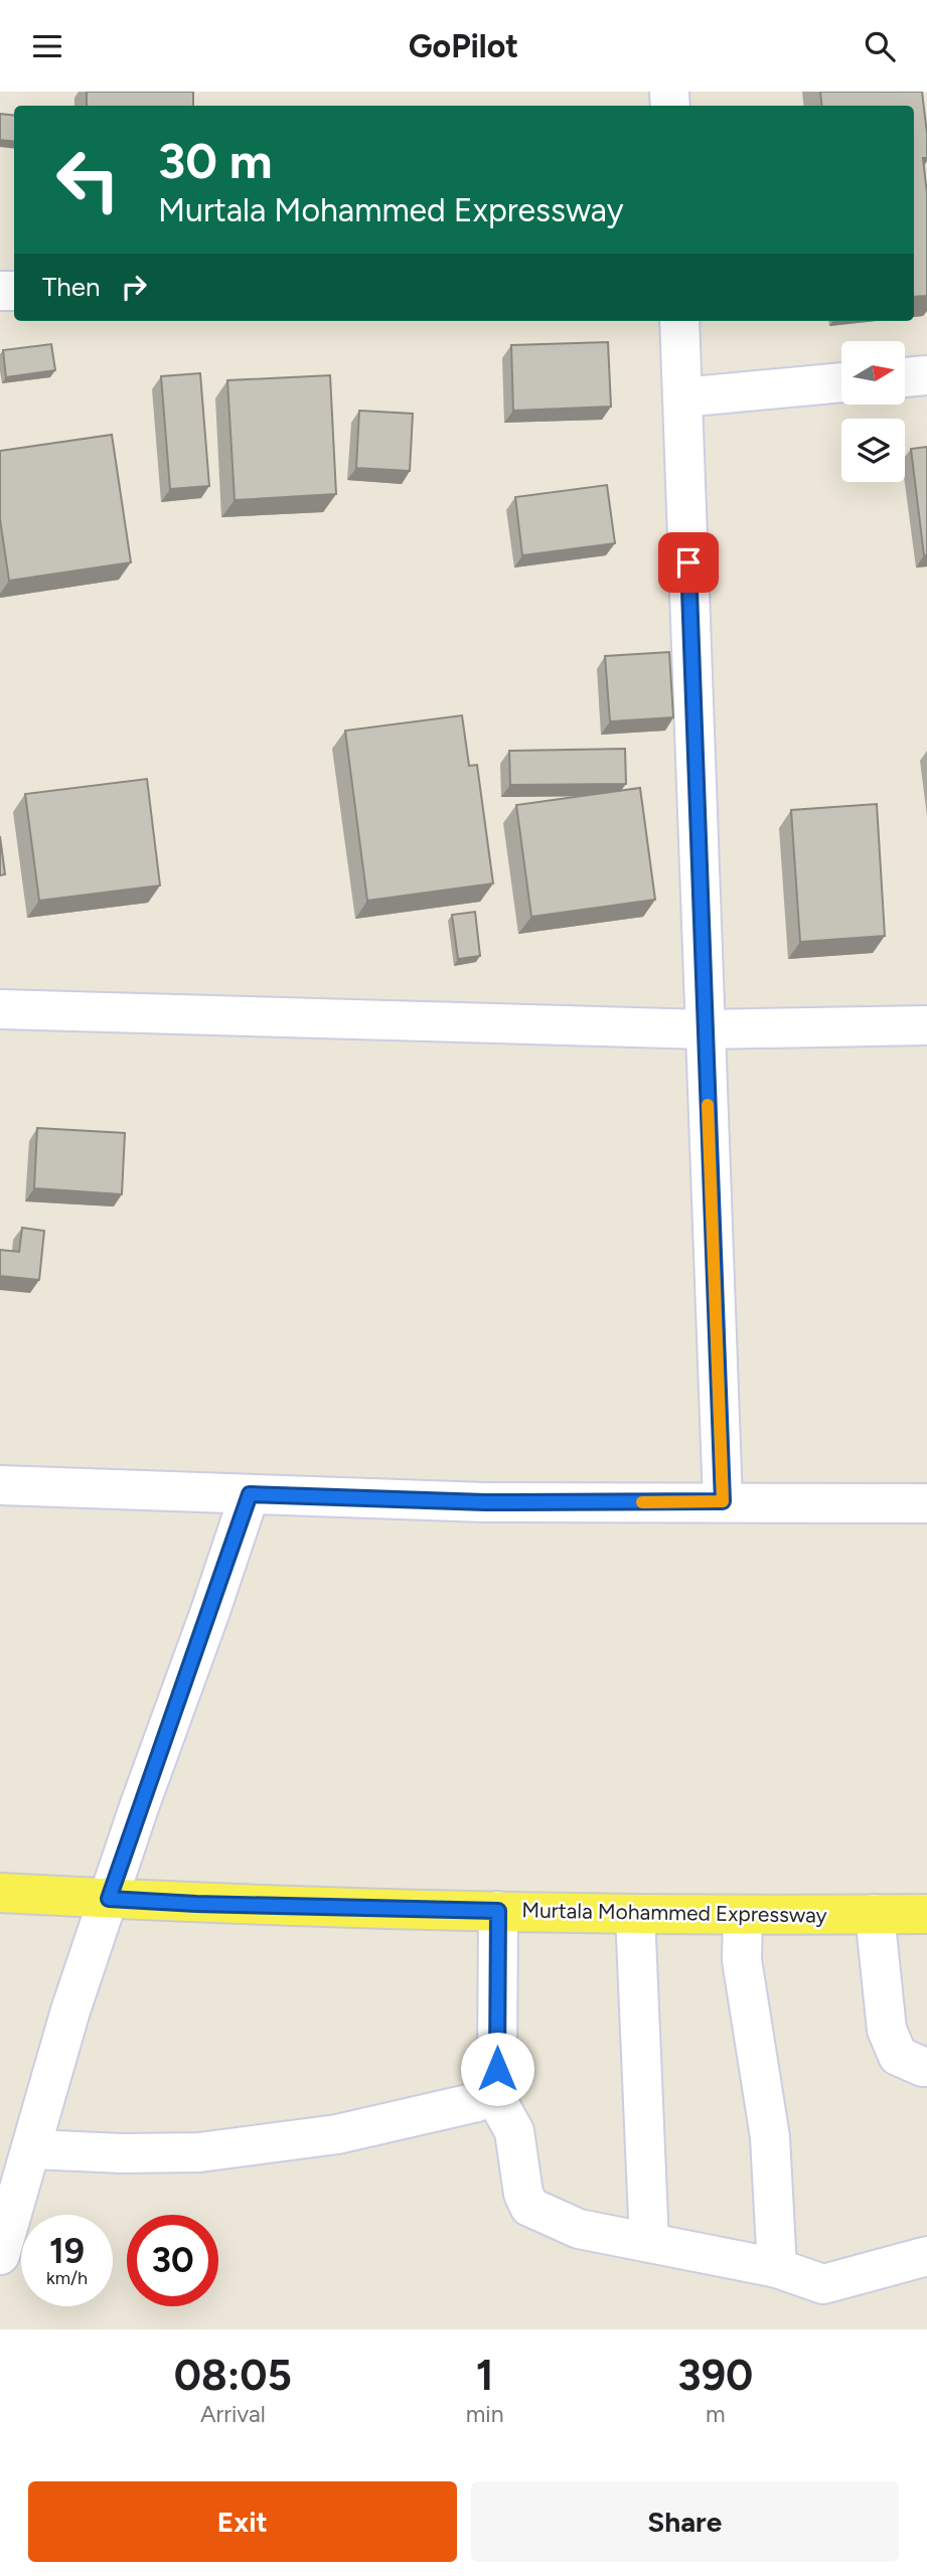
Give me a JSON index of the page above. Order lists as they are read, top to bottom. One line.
{"streets":{"main road":["Murtala Mohammed Expressway"]},"north":"right","page":{"header":"GoPilot","turn":["30 m","Murtala Mohammed Expressway"],"then":"Then","speed":"19 km/h","limit":"30","eta":["08:05","Arrival","1","min","390","m"],"buttons":["Exit","Share"]}}
